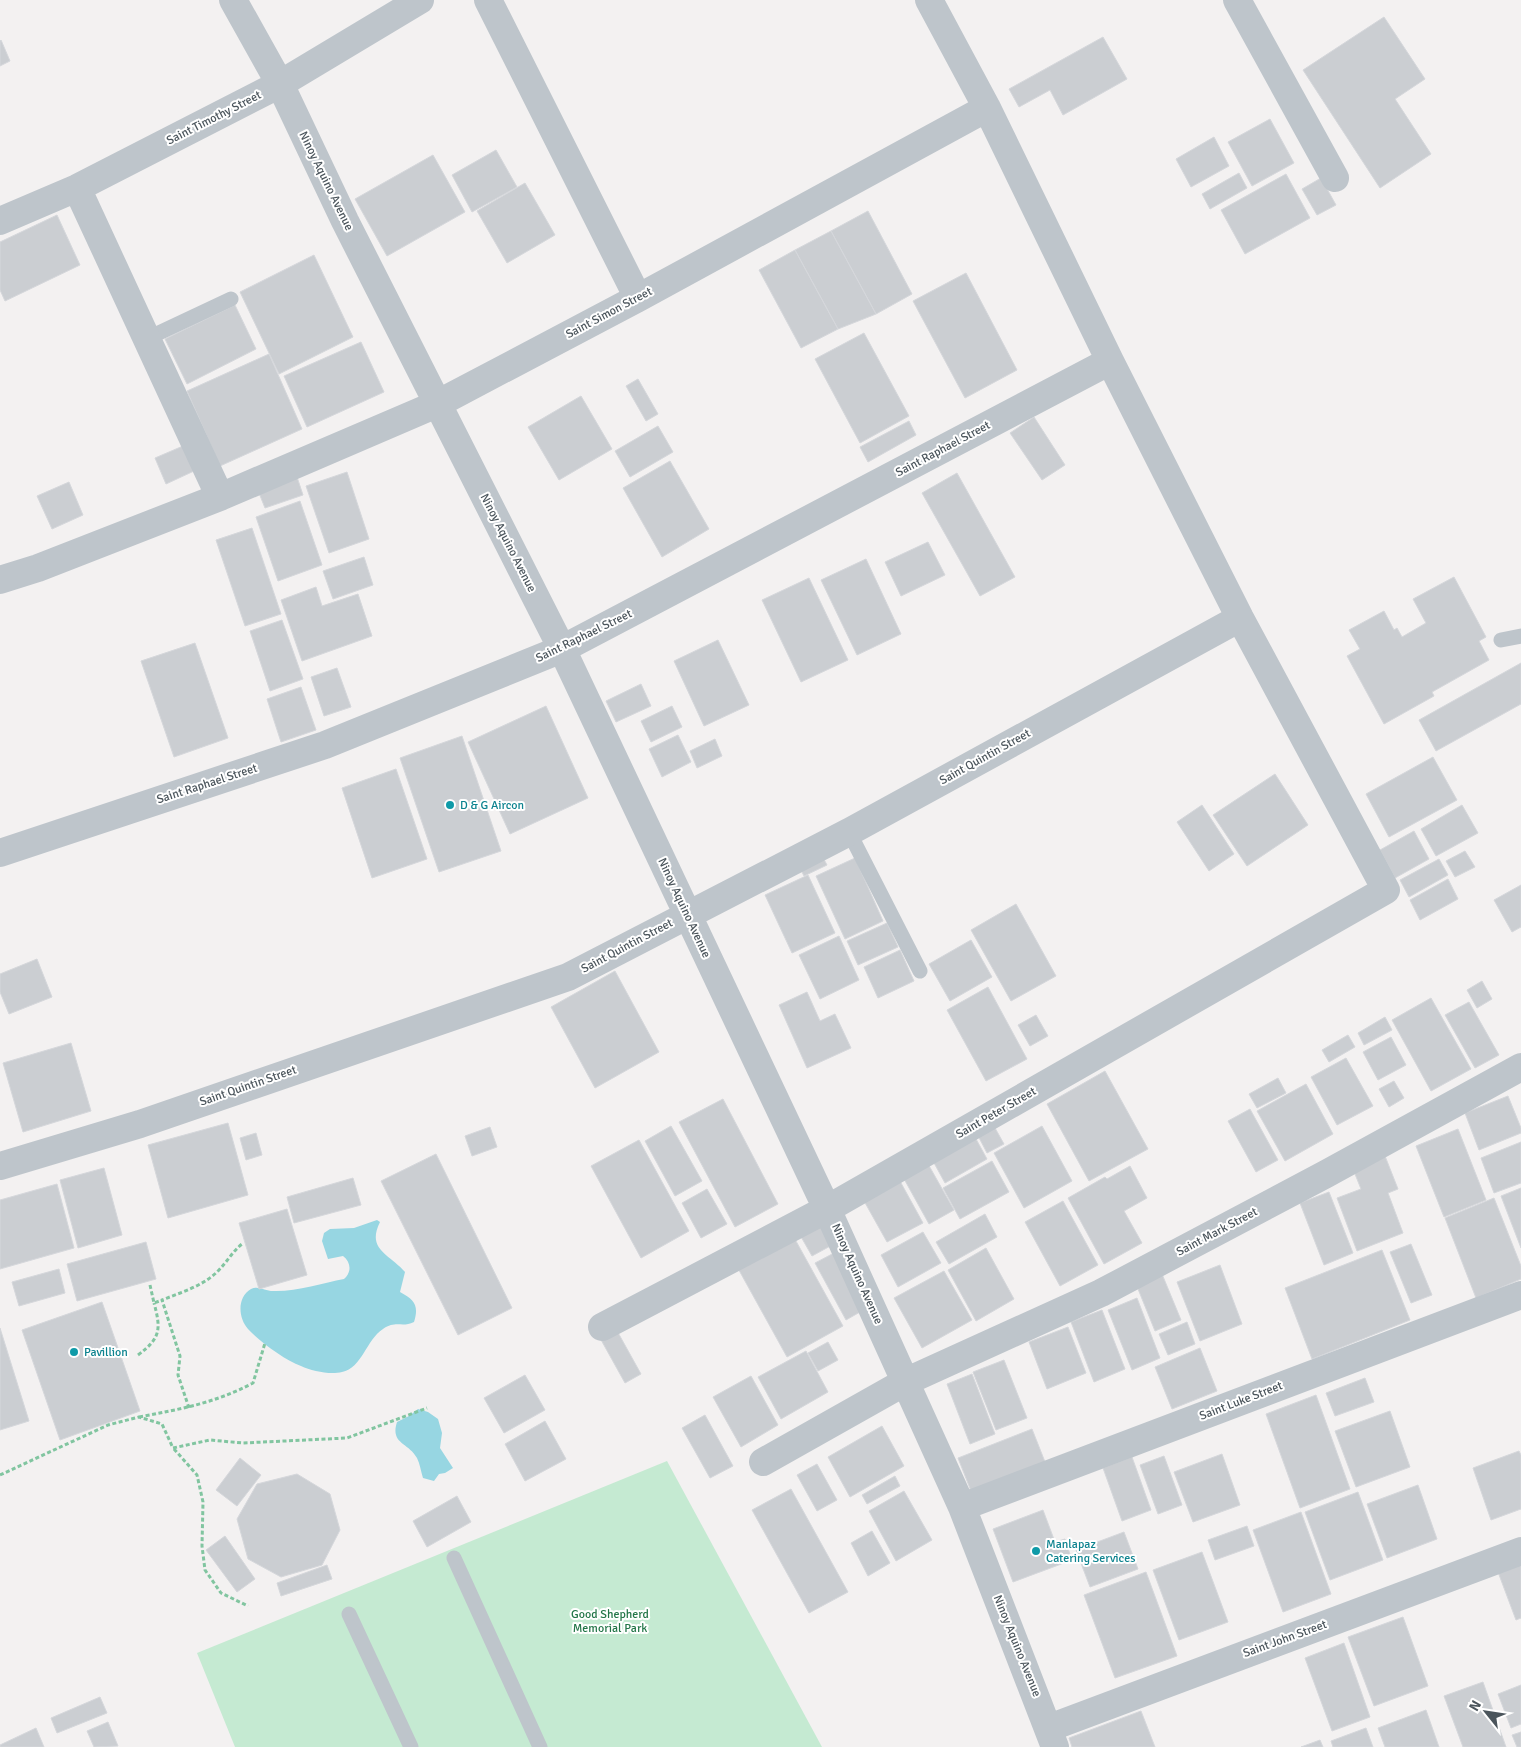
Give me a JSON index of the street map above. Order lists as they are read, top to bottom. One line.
{"streets":{"street":["Saint Timothy Street","Ninoy Aquino Avenue","Saint Simon Street","Saint Raphael Street","Saint Quintin Street","Saint Peter Street","Saint Mark Street","Saint Luke Street","Saint John Street"]},"crossings":[["Saint Timothy Street","Ninoy Aquino Avenue"],["Ninoy Aquino Avenue","Saint Simon Street"],["Ninoy Aquino Avenue","Saint Raphael Street"],["Ninoy Aquino Avenue","Saint Quintin Street"],["Ninoy Aquino Avenue","Saint Peter Street"],["Ninoy Aquino Avenue","Saint Mark Street"],["Ninoy Aquino Avenue","Saint Luke Street"],["Ninoy Aquino Avenue","Saint John Street"],["Saint Quintin Street","Saint Peter Street"]],"parks":["Good Shepherd Memorial Park"],"places":["D & G Aircon","Pavillion","Manlapaz Catering Services"],"north":"top left"}
